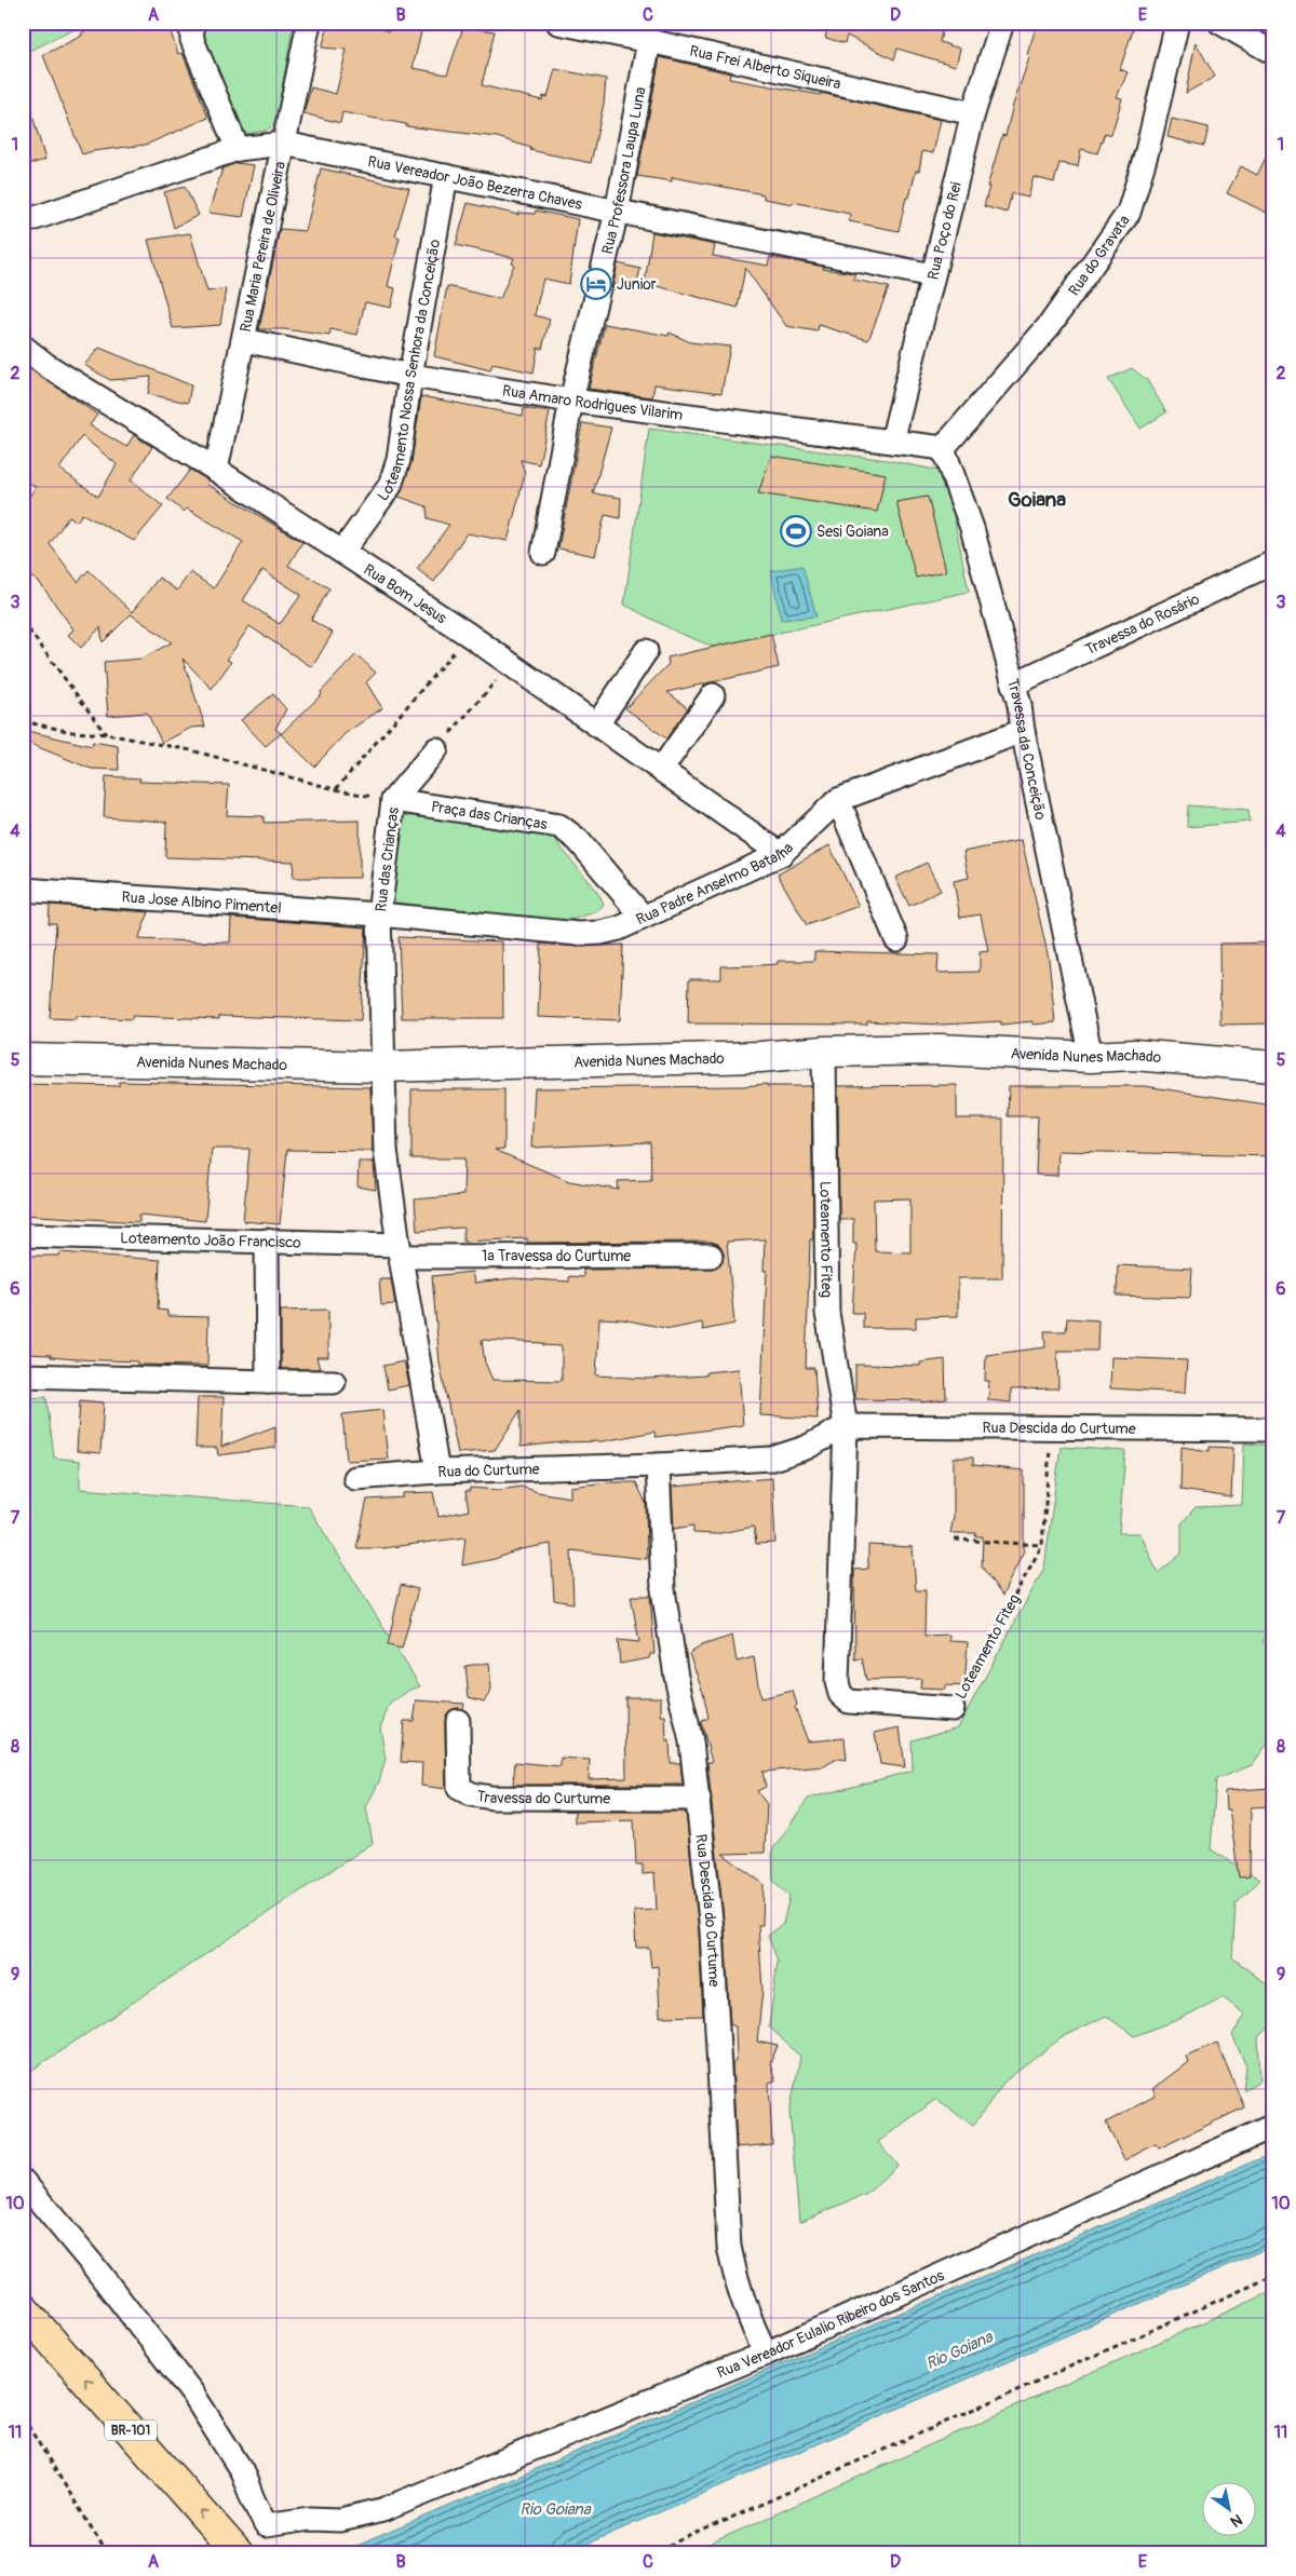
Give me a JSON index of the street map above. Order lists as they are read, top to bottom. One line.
{"streets":{"highway":["BR-101"],"street":["Rua Frei Alberto Siqueira","Rua Professora Laupa Luna","Rua Vereador João Bezerra Chaves","Rua Poço do Rei","Rua Maria Pereira de Oliveira","Rua do Gravata","Loteamento Nossa Senhora da Conceição","Rua Amaro Rodrigues Vilarim","Rua Bom Jesus","Travessa do Rosário","Travessa da Conceição","Praça das Crianças","Rua das Crianças","Rua Padre Anselmo Batalha","Rua Jose Albino Pimentel","Avenida Nunes Machado","Loteamento João Francisco","Loteamento Fiteg","1ª Travessa do Curtume","Rua Descida do Curtume","Rua do Curtume","Travessa do Curtume","Rua Vereador Eulalio Ribeiro dos Santos"]},"crossings":[["Rua Frei Alberto Siqueira","Rua Professora Laupa Luna"],["Rua Frei Alberto Siqueira","Rua Poço do Rei"],["Rua Professora Laupa Luna","Rua Vereador João Bezerra Chaves"],["Rua Professora Laupa Luna","Rua Amaro Rodrigues Vilarim"],["Rua Vereador João Bezerra Chaves","Rua Poço do Rei"],["Rua Vereador João Bezerra Chaves","Rua Maria Pereira de Oliveira"],["Rua Vereador João Bezerra Chaves","Loteamento Nossa Senhora da Conceição"],["Rua Poço do Rei","Rua Amaro Rodrigues Vilarim"],["Rua Maria Pereira de Oliveira","Rua Amaro Rodrigues Vilarim"],["Rua Maria Pereira de Oliveira","Rua Bom Jesus"],["Rua do Gravata","Rua Amaro Rodrigues Vilarim"],["Rua do Gravata","Travessa da Conceição"],["Loteamento Nossa Senhora da Conceição","Rua Amaro Rodrigues Vilarim"],["Loteamento Nossa Senhora da Conceição","Rua Bom Jesus"],["Rua Amaro Rodrigues Vilarim","Travessa da Conceição"],["Rua Bom Jesus","Rua Padre Anselmo Batalha"],["Travessa do Rosário","Travessa da Conceição"],["Travessa da Conceição","Rua Padre Anselmo Batalha"],["Travessa da Conceição","Avenida Nunes Machado"],["Praça das Crianças","Rua das Crianças"],["Praça das Crianças","Rua Padre Anselmo Batalha"],["Rua das Crianças","Rua Padre Anselmo Batalha"],["Rua das Crianças","Rua Jose Albino Pimentel"],["Rua das Crianças","Avenida Nunes Machado"],["Rua das Crianças","Rua do Curtume"],["Rua Padre Anselmo Batalha","Rua Jose Albino Pimentel"],["Avenida Nunes Machado","Loteamento Fiteg"],["Avenida Nunes Machado","Rua do Curtume"],["Loteamento João Francisco","1ª Travessa do Curtume"],["Loteamento João Francisco","Rua do Curtume"],["Loteamento Fiteg","Rua Descida do Curtume"],["Loteamento Fiteg","Rua do Curtume"],["1ª Travessa do Curtume","Rua do Curtume"],["Rua Descida do Curtume","Rua do Curtume"],["Rua Descida do Curtume","Travessa do Curtume"],["Rua Descida do Curtume","Rua Vereador Eulalio Ribeiro dos Santos"]],"districts":["Goiana"],"water":["Rio Goiana"],"places":{"hotel":["Junior"],"sports":["Sesi Goiana"]},"north":"bottom right","grid":{"columns":["A","B","C","D","E"],"rows":["1","2","3","4","5","6","7","8","9","10","11"]}}
